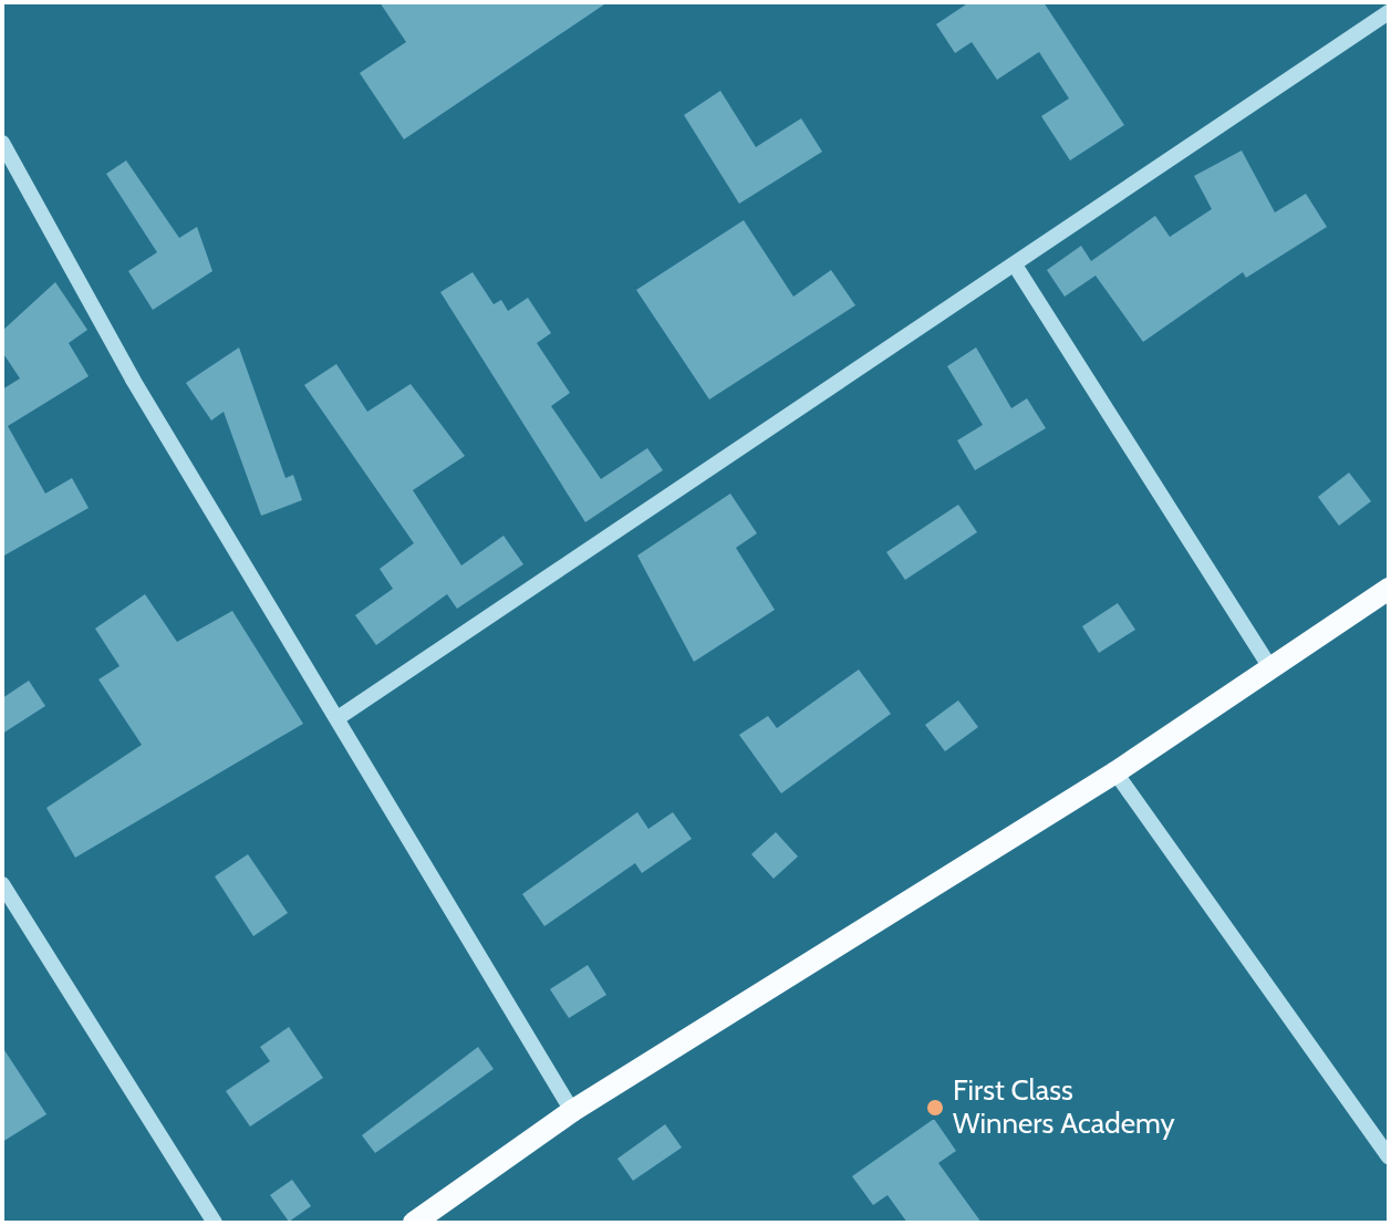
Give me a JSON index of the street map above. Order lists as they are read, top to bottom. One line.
{"places":["First Class Winners Academy"]}
